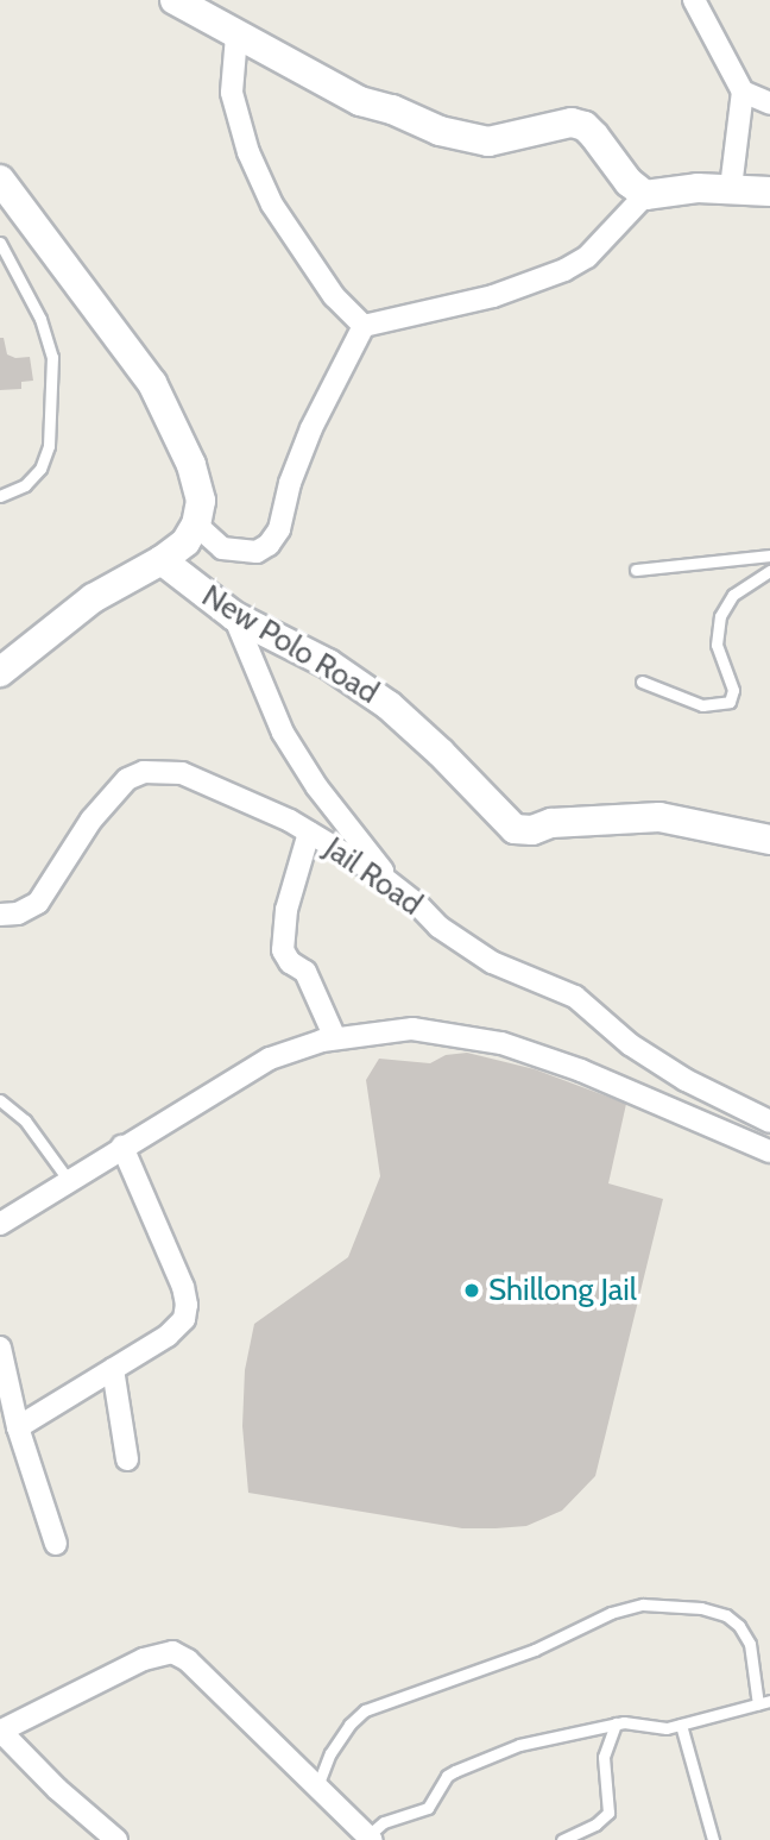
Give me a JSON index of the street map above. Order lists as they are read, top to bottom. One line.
{"streets":{"street":["New Polo Road","Jail Road"]},"places":["Shillong Jail"]}
